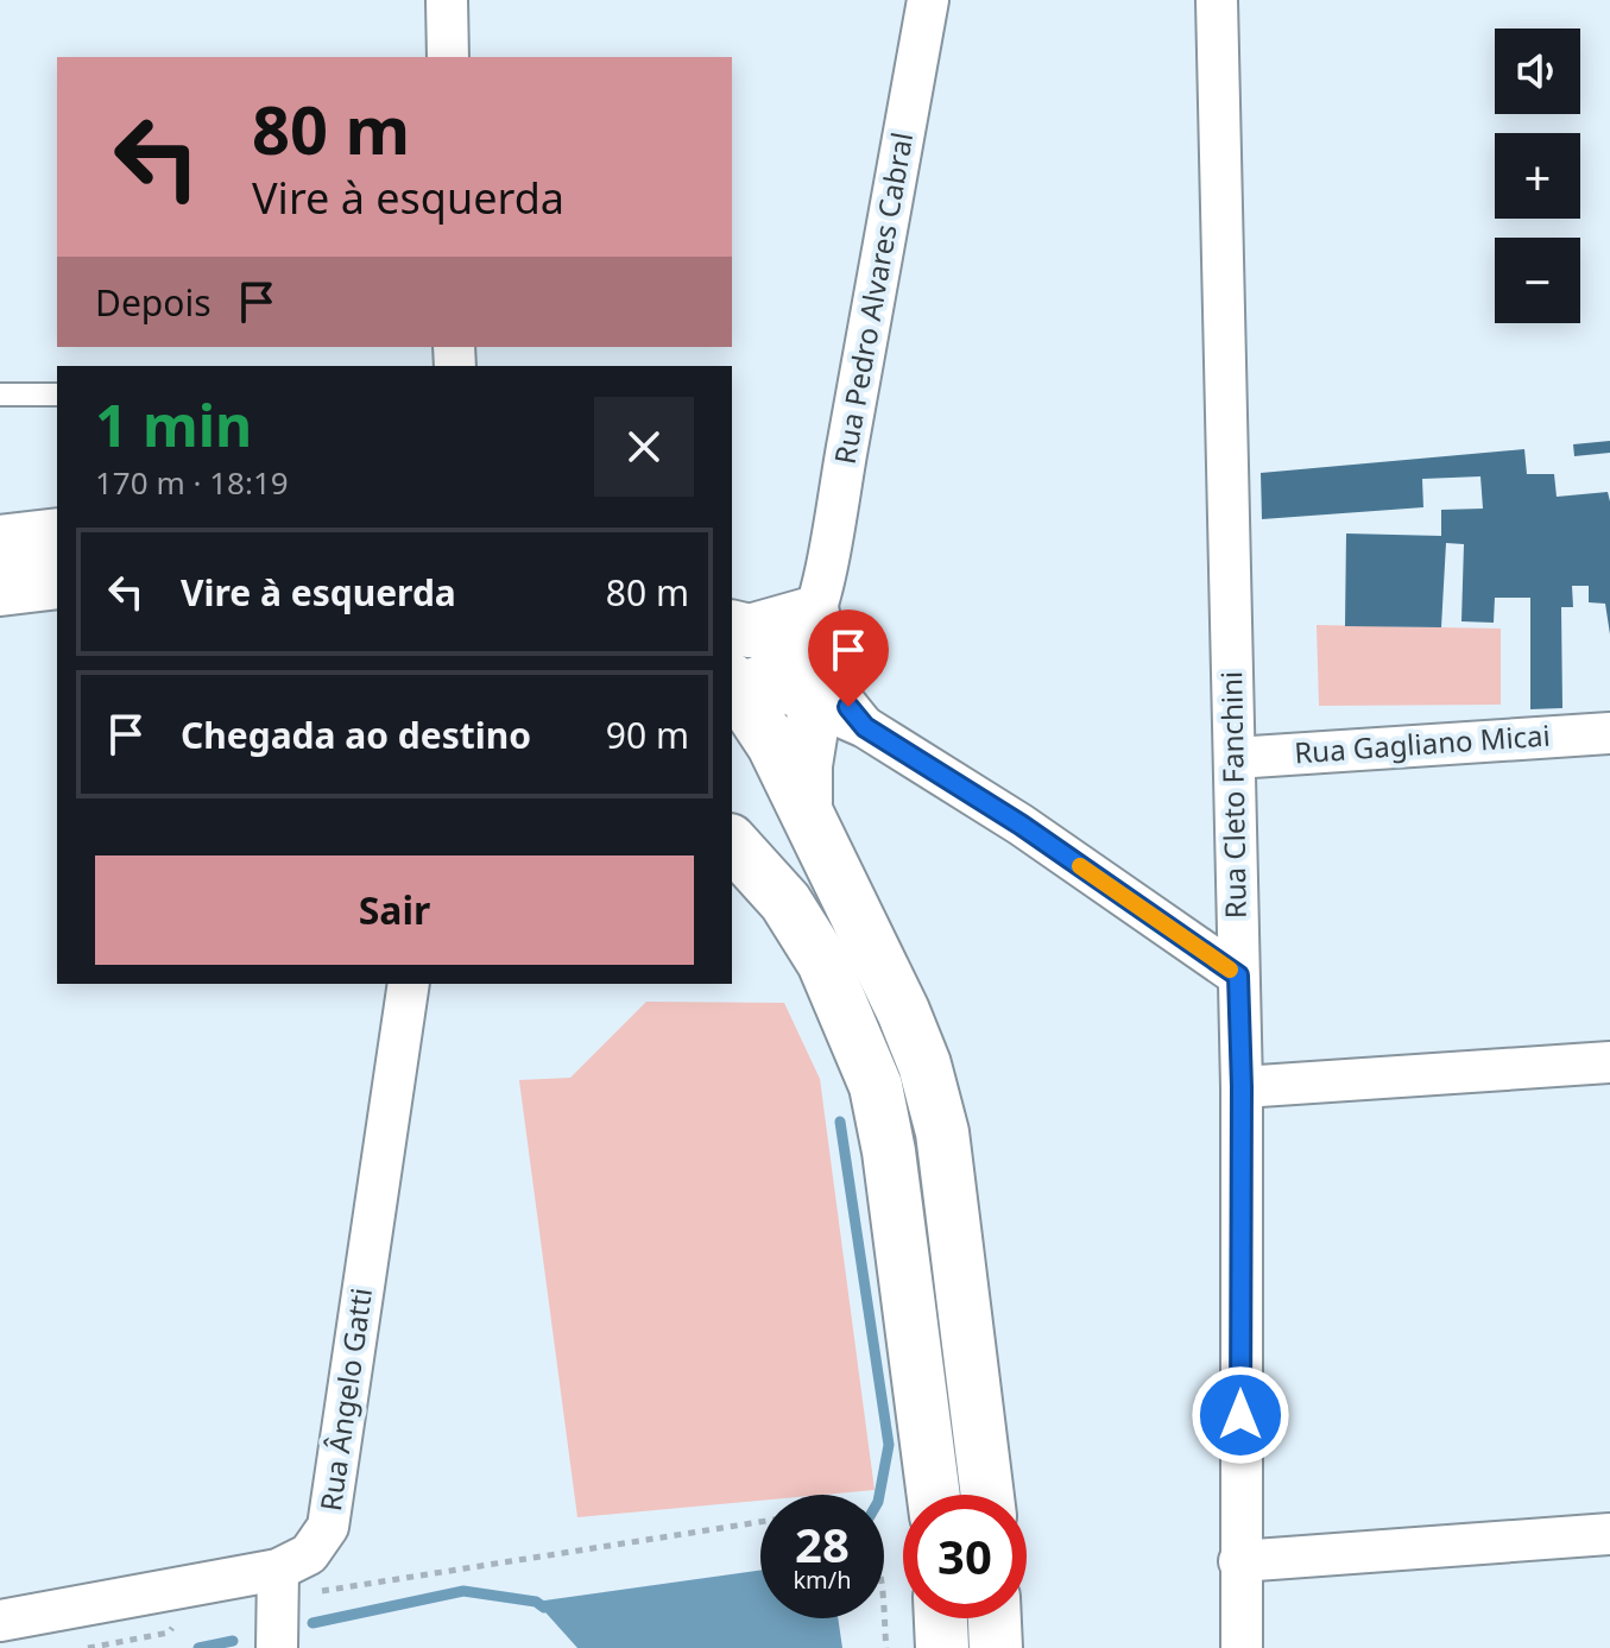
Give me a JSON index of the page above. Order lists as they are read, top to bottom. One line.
{"streets":{"street":["Rua Pedro Alvares Cabral","Rua Gagliano Micai","Rua Cleto Fanchini","Rua Ângelo Gatti"]},"crossings":[["Rua Gagliano Micai","Rua Cleto Fanchini"]],"page":{"map_buttons":["+","−"],"turn":["80 m","Vire à esquerda"],"then":"Depois","heading":["1 min","170 m · 18:19"],"list":[{"name":"Vire à esquerda","value":"80 m"},{"name":"Chegada ao destino","value":"90 m"}],"buttons":"Sair","speed":"28 km/h","limit":"30"}}
